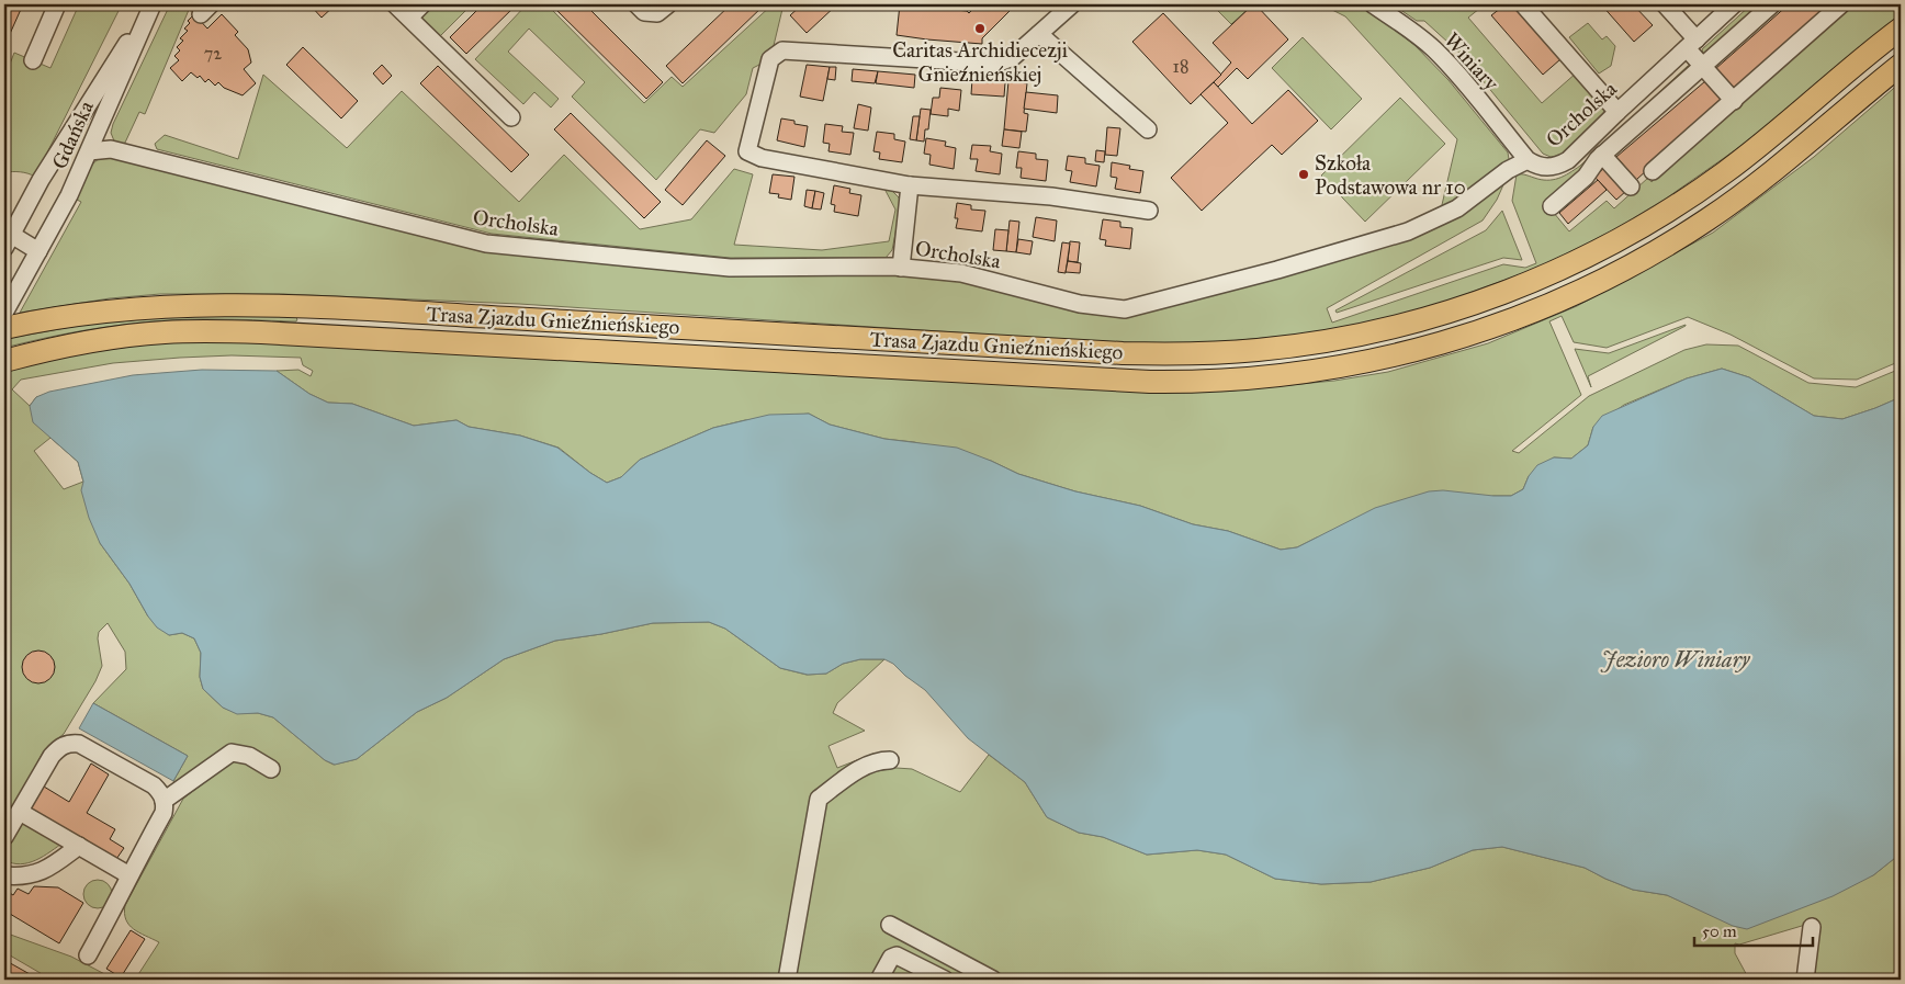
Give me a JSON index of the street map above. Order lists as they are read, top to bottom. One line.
{"streets":{"main road":["Trasa Zjazdu Gnieźnieńskiego"],"street":["Winiary","Orcholska","Gdańska"]},"crossings":[["Winiary","Orcholska"],["Orcholska","Gdańska"]],"water":["Jezioro Winiary"],"places":["Caritas Archidiecezji Gnieźnieńskiej","Szkoła Podstawowa nr 10"],"house_numbers":["72","18"],"scale_bar":"50 m"}
